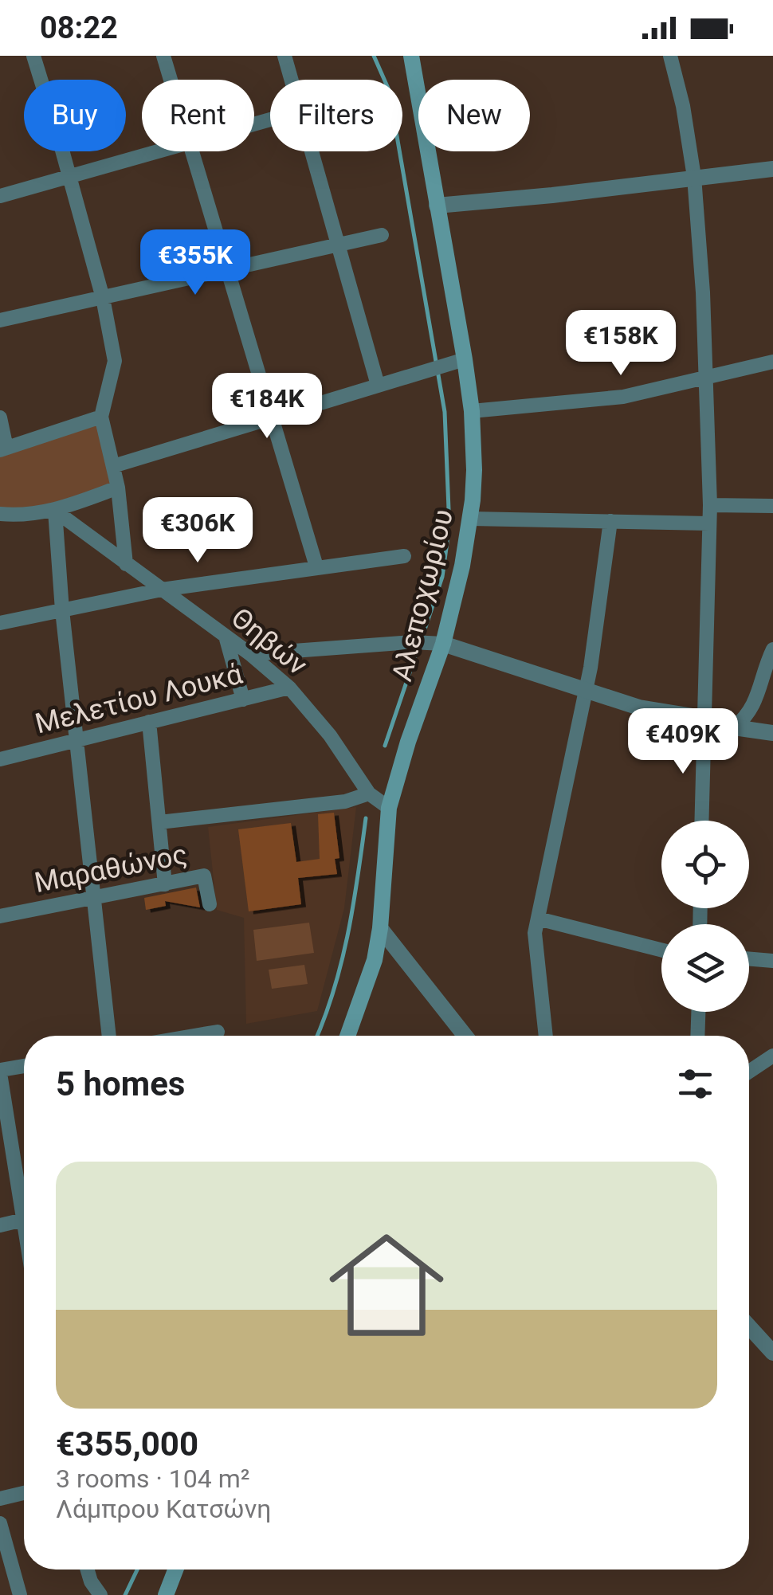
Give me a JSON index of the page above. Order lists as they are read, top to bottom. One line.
{"streets":{"main road":["Αλεποχωρίου"],"street":["Θηβών","Μελετίου Λουκά","Μαραθώνος"]},"crossings":[["Αλεποχωρίου","Θηβών"],["Θηβών","Μελετίου Λουκά"]],"page":{"status":"08:22","chip":["Buy","Rent","Filters","New"],"price":["€355K","€158K","€184K","€306K","€409K"],"heading":"5 homes","list":[{"name":"€355,000","note":"3 rooms · 104 m² · Λάμπρου Κατσώνη"}]}}
